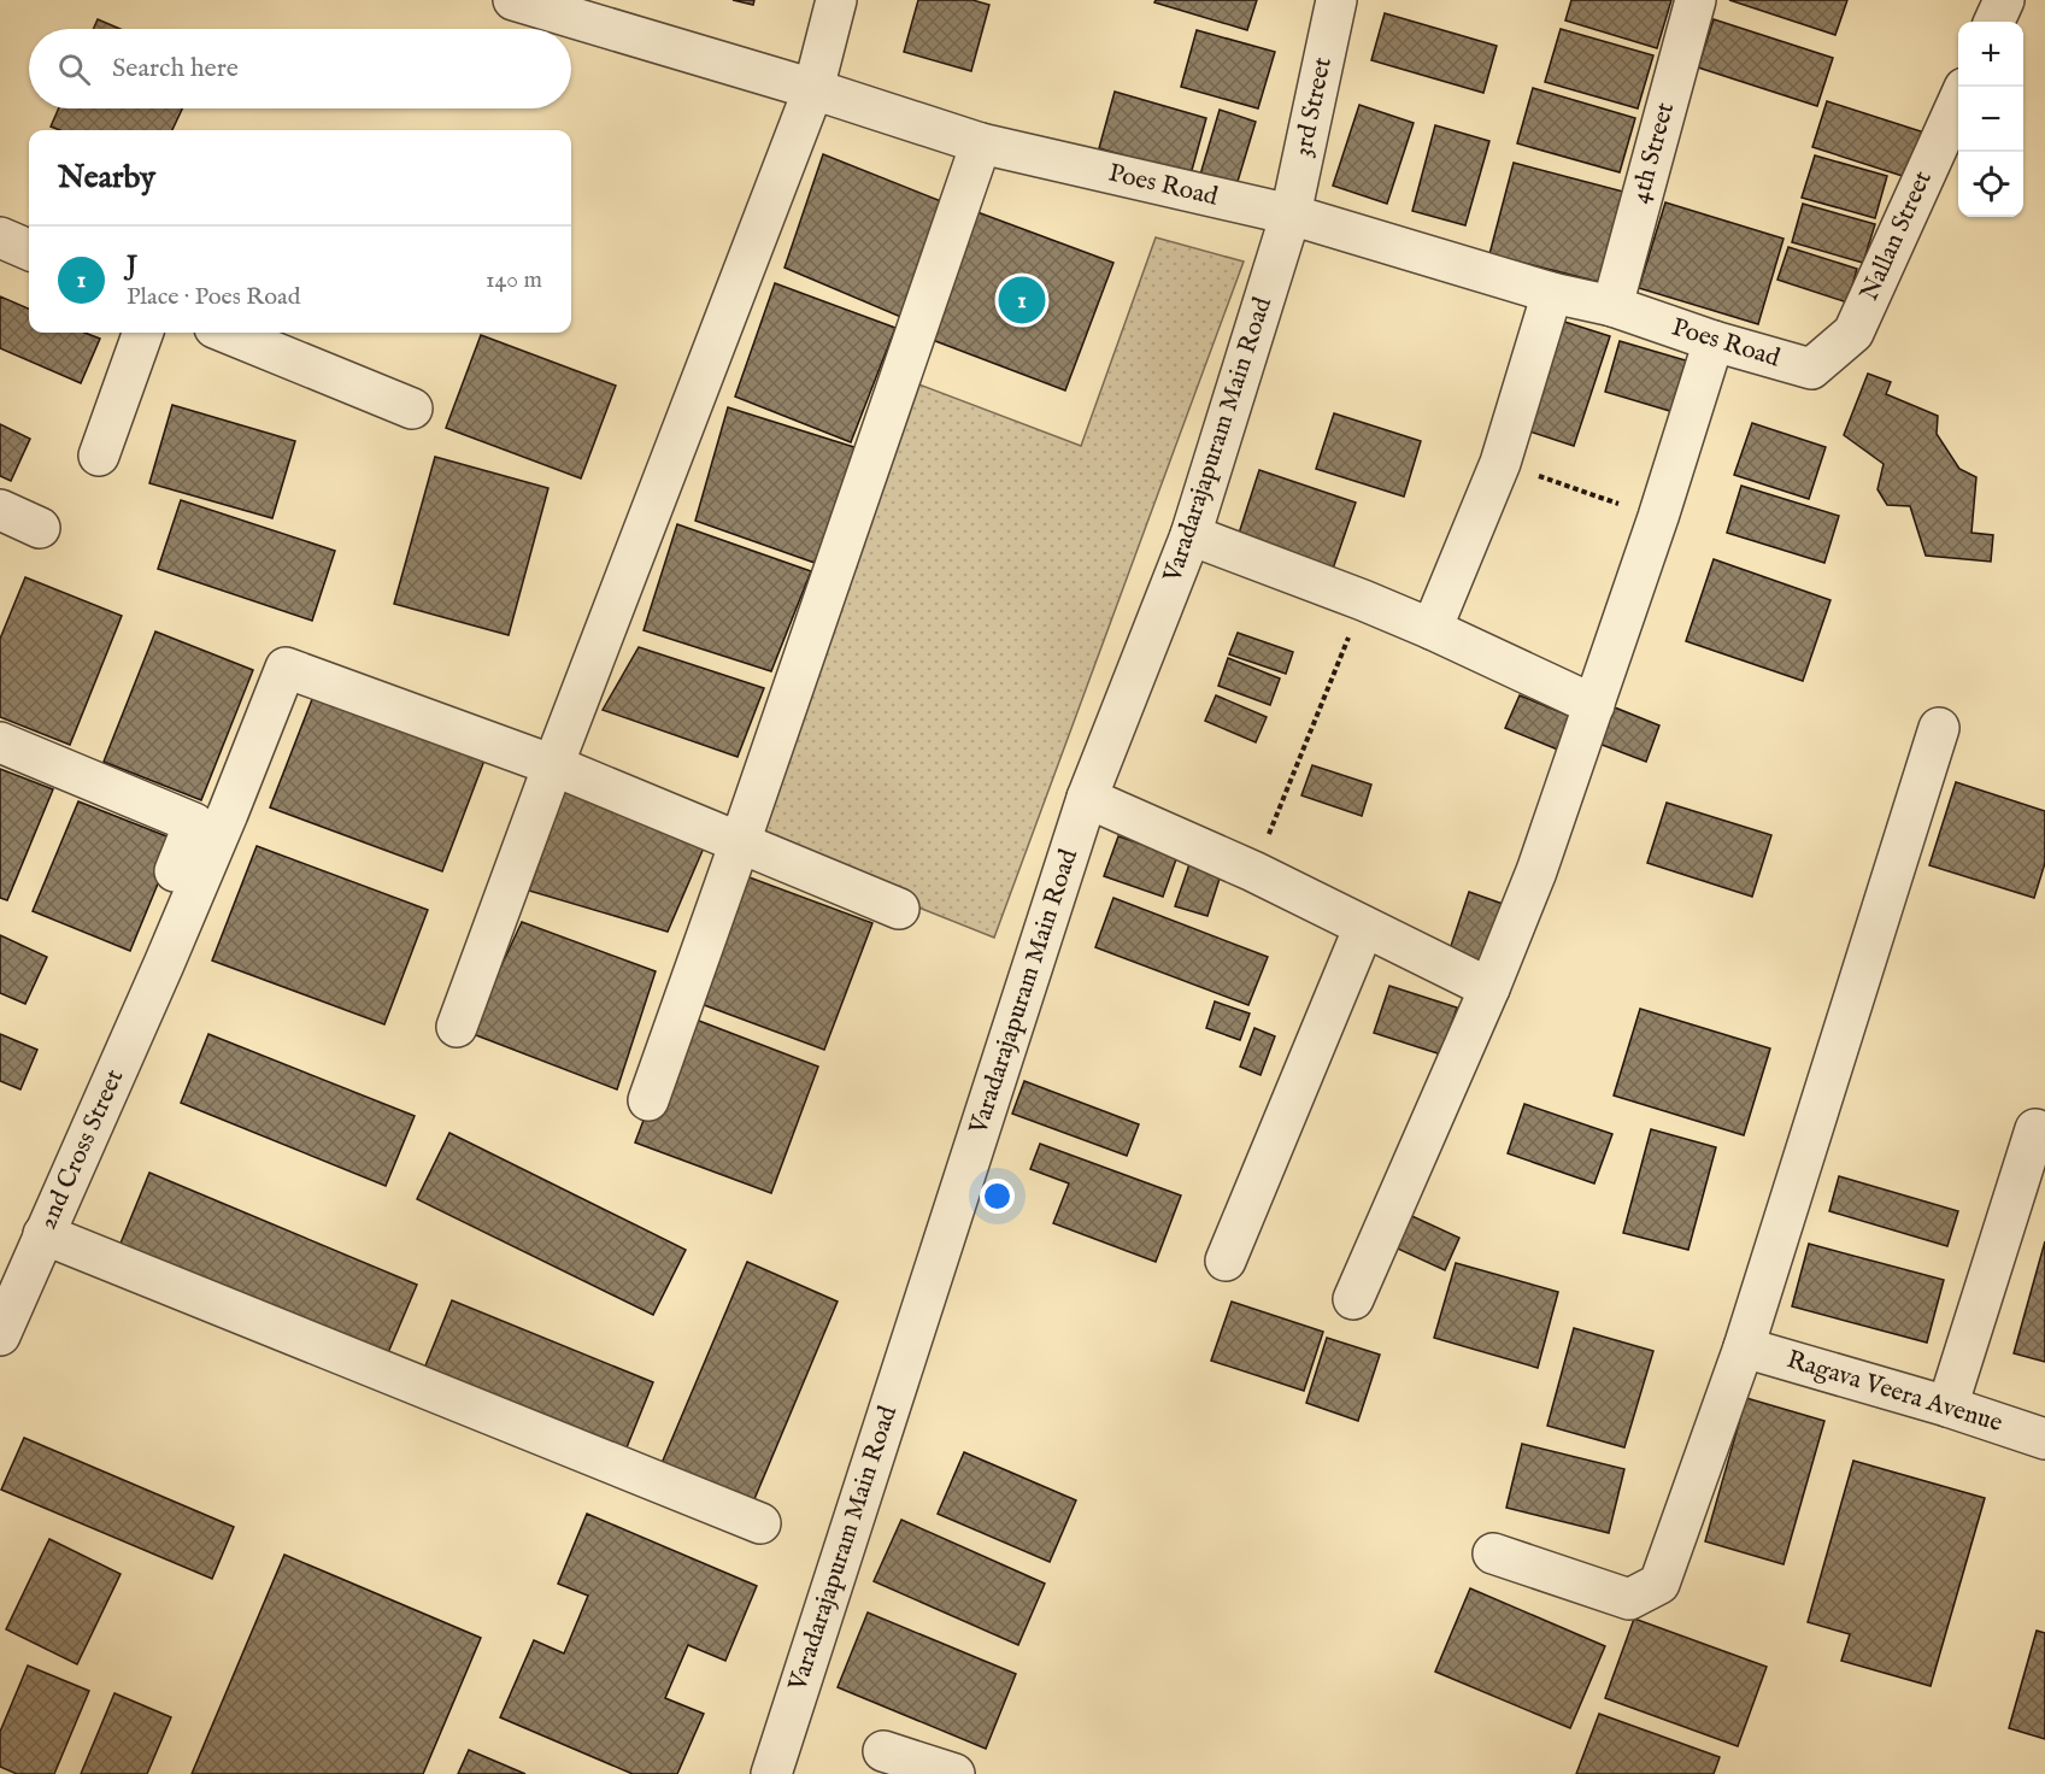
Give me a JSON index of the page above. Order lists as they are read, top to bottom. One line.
{"streets":{"street":["3rd Street","4th Street","Poes Road","Nallan Street","Varadarajapuram Main Road","2nd Cross Street","Ragava Veera Avenue"]},"crossings":[["3rd Street","Poes Road"],["3rd Street","Varadarajapuram Main Road"],["4th Street","Poes Road"],["Poes Road","Nallan Street"],["Poes Road","Varadarajapuram Main Road"]],"page":{"map_buttons":["+","−"],"search":"Search here","heading":"Nearby","list":[{"mark":"1","name":"J","note":"Place · Poes Road","value":"140 m"}],"pins":"1"}}
